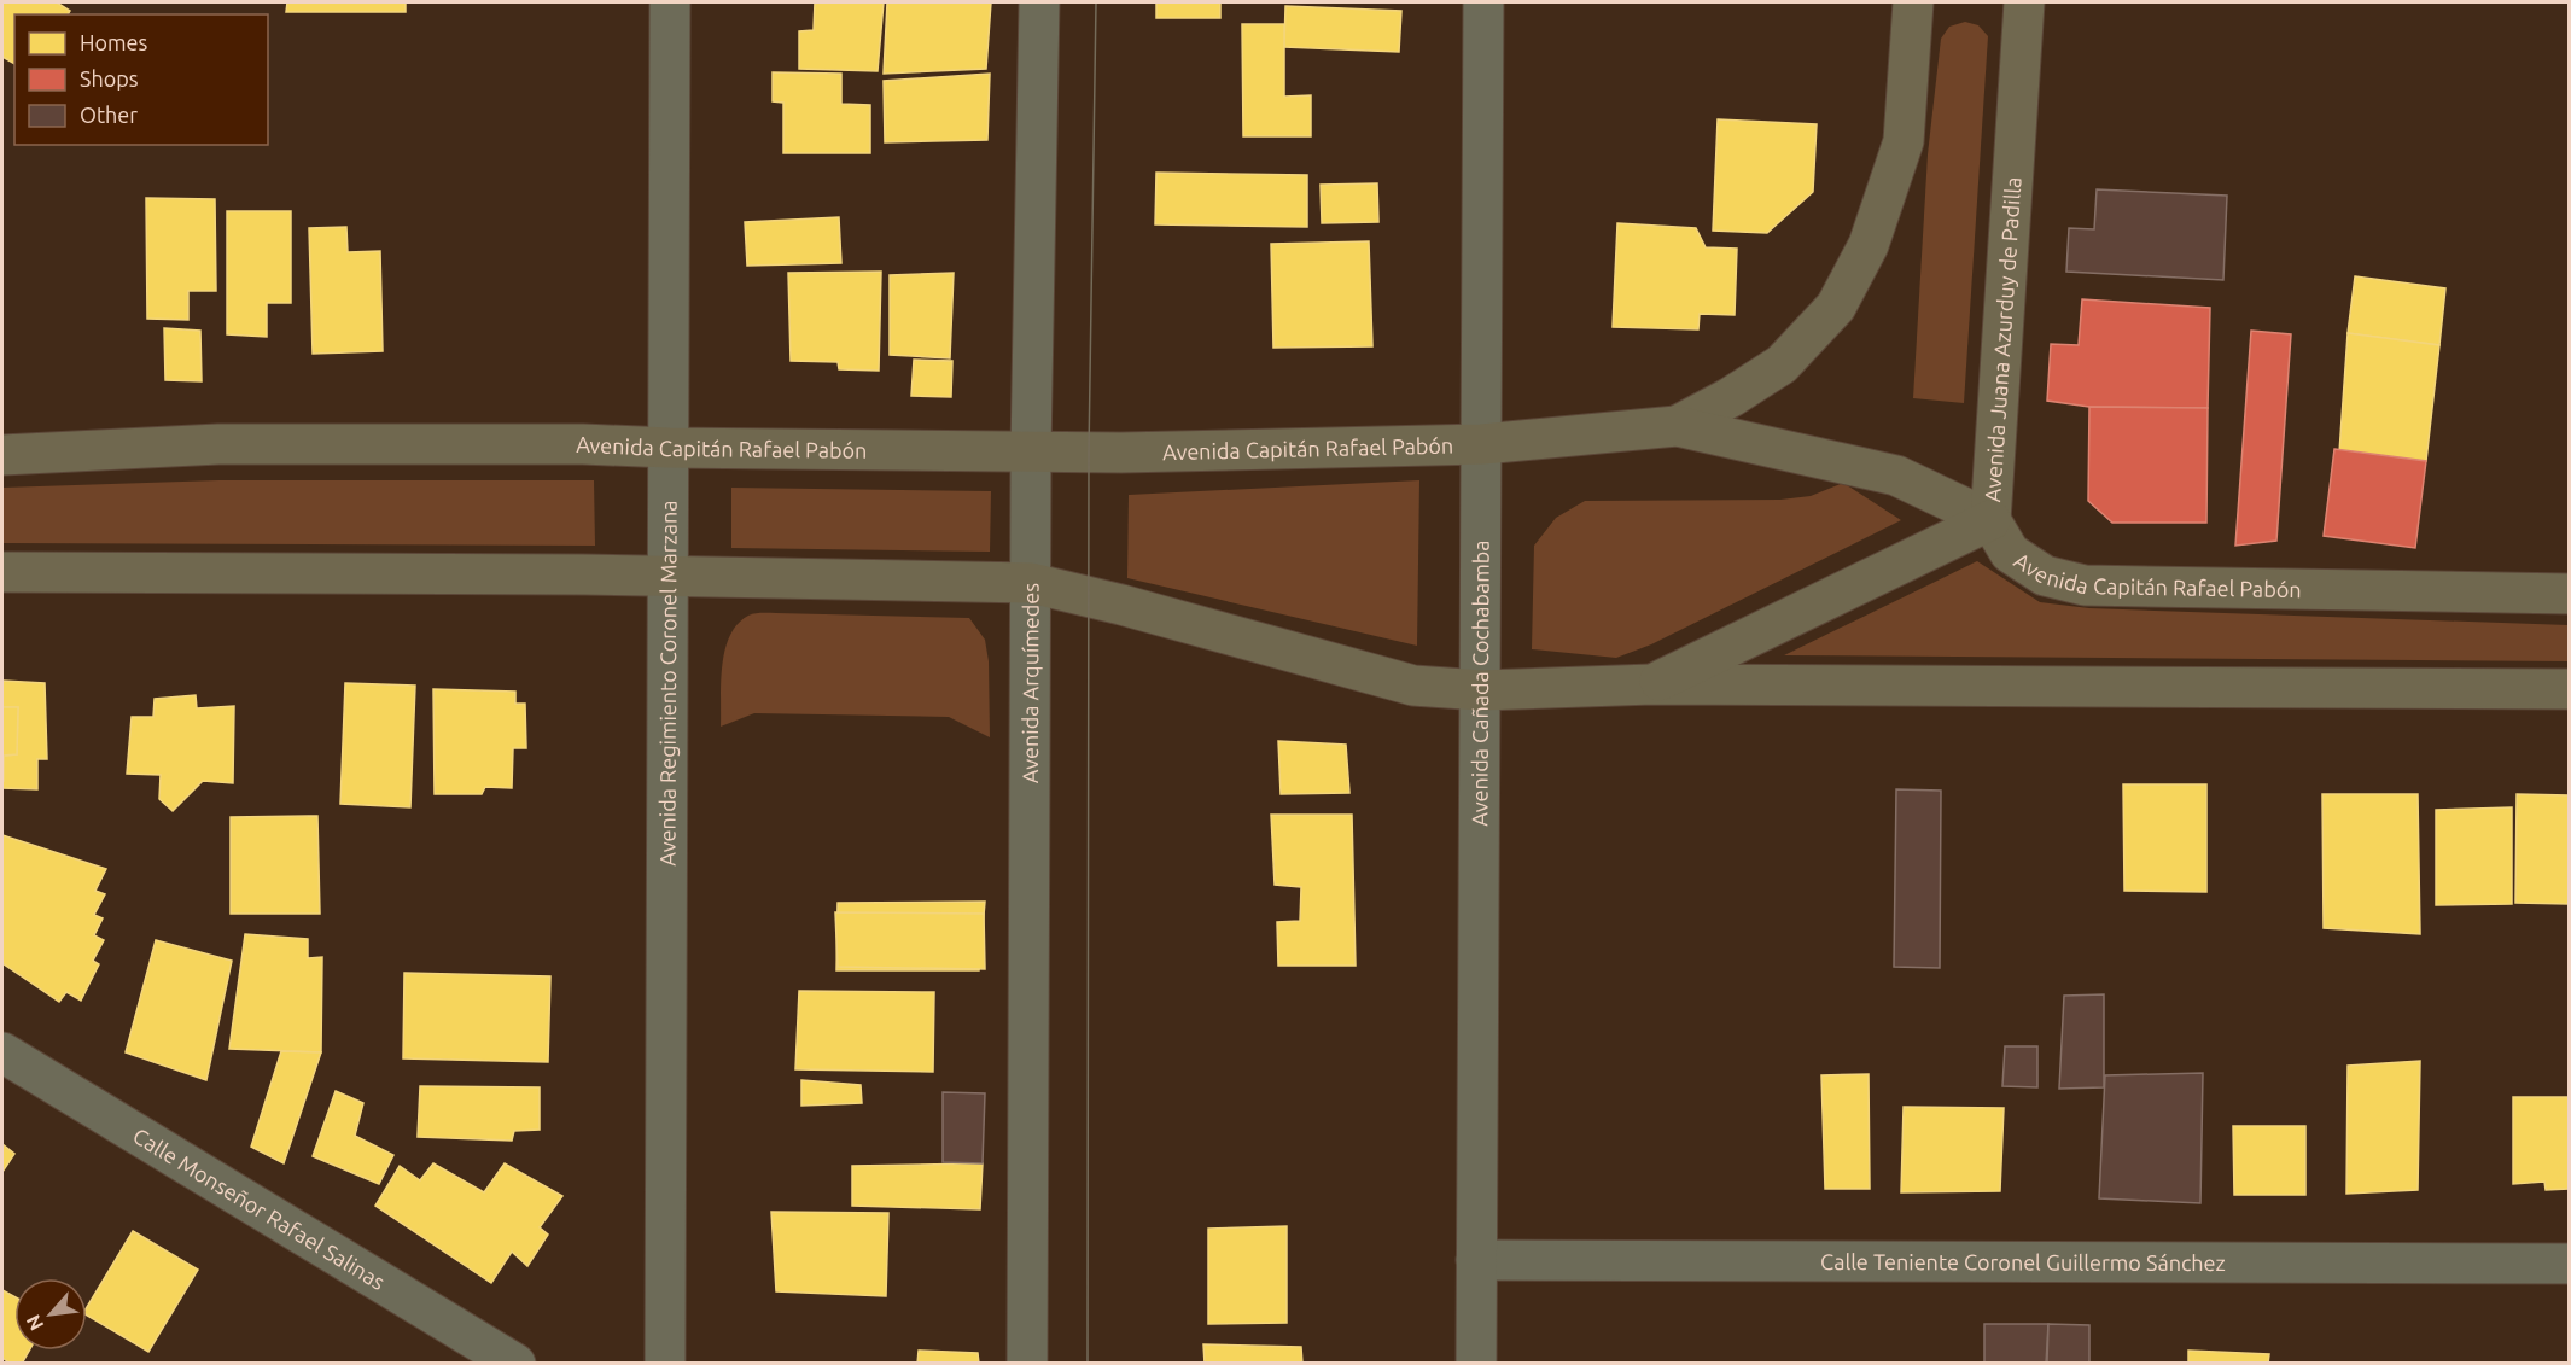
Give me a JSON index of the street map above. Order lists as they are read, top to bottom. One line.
{"streets":{"main road":["Avenida Juana Azurduy de Padilla","Avenida Capitán Rafael Pabón"],"street":["Avenida Regimiento Coronel Marzana","Avenida Arquímedes","Avenida Cañada Cochabamba","Calle Monseñor Rafael Salinas","Calle Teniente Coronel Guillermo Sánchez"]},"crossings":[["Avenida Juana Azurduy de Padilla","Avenida Capitán Rafael Pabón"],["Avenida Capitán Rafael Pabón","Avenida Regimiento Coronel Marzana"],["Avenida Capitán Rafael Pabón","Avenida Arquímedes"],["Avenida Capitán Rafael Pabón","Avenida Cañada Cochabamba"],["Avenida Cañada Cochabamba","Calle Teniente Coronel Guillermo Sánchez"]],"legend":["Homes","Shops","Other"],"north":"bottom left"}
